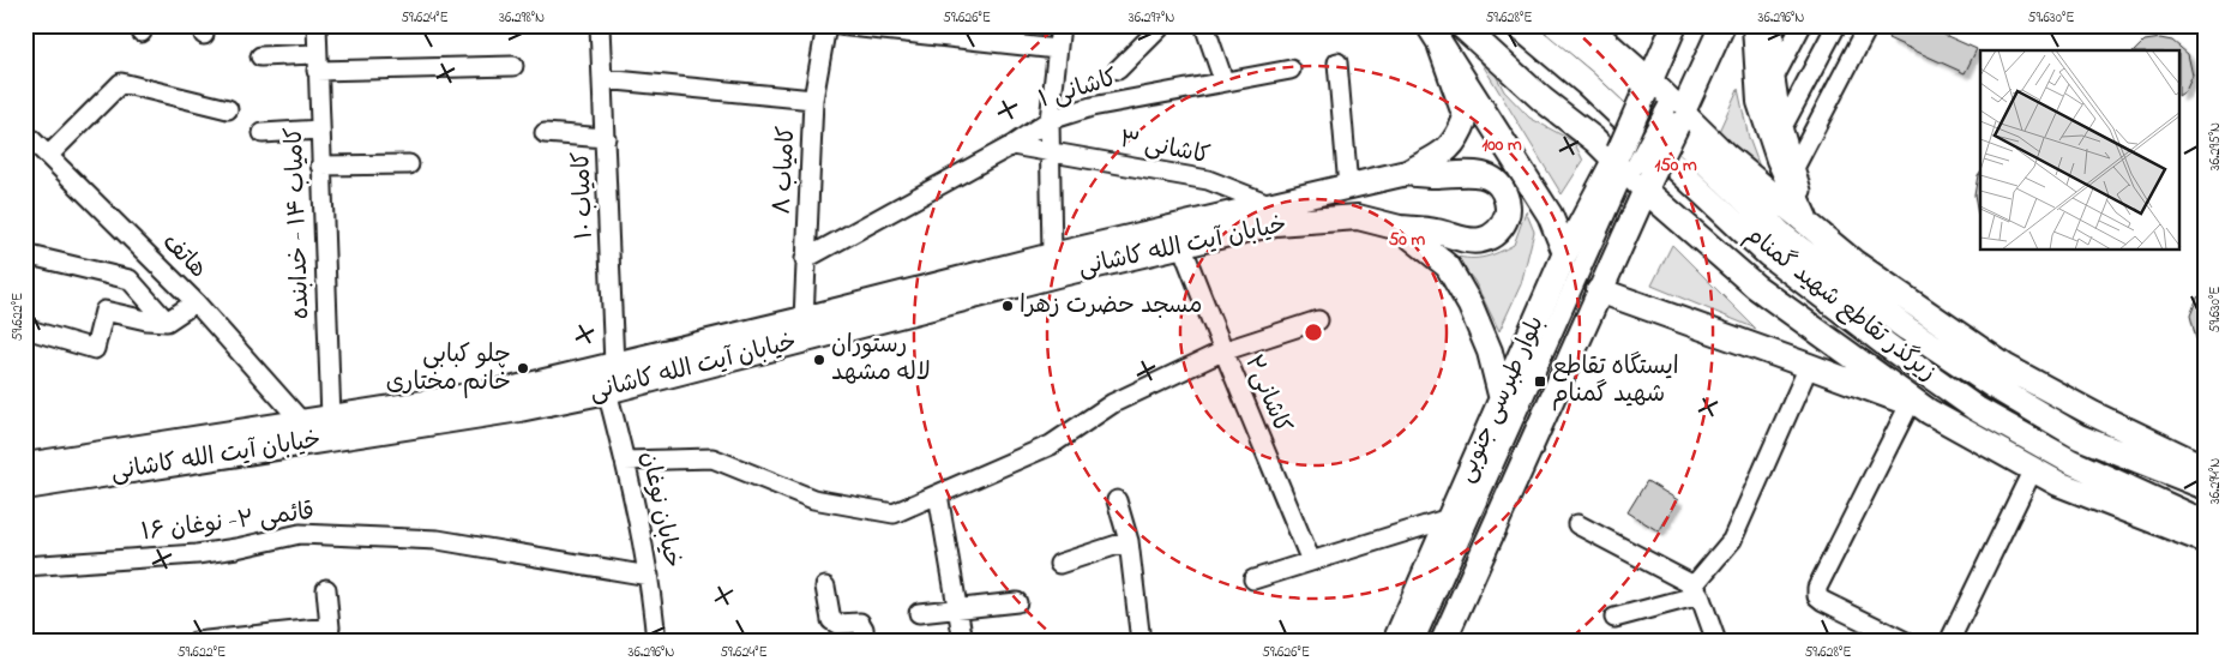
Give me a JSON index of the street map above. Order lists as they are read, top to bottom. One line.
{"streets":{"main road":["خیابان آیت الله کاشانی","زیرگذر تقاطع شهید گمنام","بلوار طبرسی جنوبی"],"street":["کاشانی ۱","کاشانی ۳","کامیاب ۸","کامیاب ۱۰","کامیاب ۱۴ - خدابنده","هاتف","کاشانی۲","خیابان نوغان","قائمی ۲- نوغان ۱۶"]},"crossings":[["کاشانی ۱","کاشانی ۳"],["کاشانی ۱","کامیاب ۸"],["کاشانی ۳","خیابان آیت الله کاشانی"],["کامیاب ۸","خیابان آیت الله کاشانی"],["کامیاب ۱۰","خیابان آیت الله کاشانی"],["کامیاب ۱۴ - خدابنده","خیابان آیت الله کاشانی"],["خیابان آیت الله کاشانی","هاتف"],["خیابان آیت الله کاشانی","کاشانی۲"],["خیابان آیت الله کاشانی","بلوار طبرسی جنوبی"],["خیابان آیت الله کاشانی","خیابان نوغان"],["خیابان نوغان","قائمی ۲- نوغان ۱۶"]],"places":{"other":["مسجد حضرت زهرا","رستوران لاله مشهد","چلو کبابی خانم مختاری"],"transit":["ایستگاه تقاطع شهید گمنام"]},"coordinates":["59.624°E","36.298°N","59.626°E","36.297°N","59.628°E","36.296°N","59.630°E","36.295°N","59.622°E","36.294°N"],"rings":["100 m","150 m","50 m"]}
